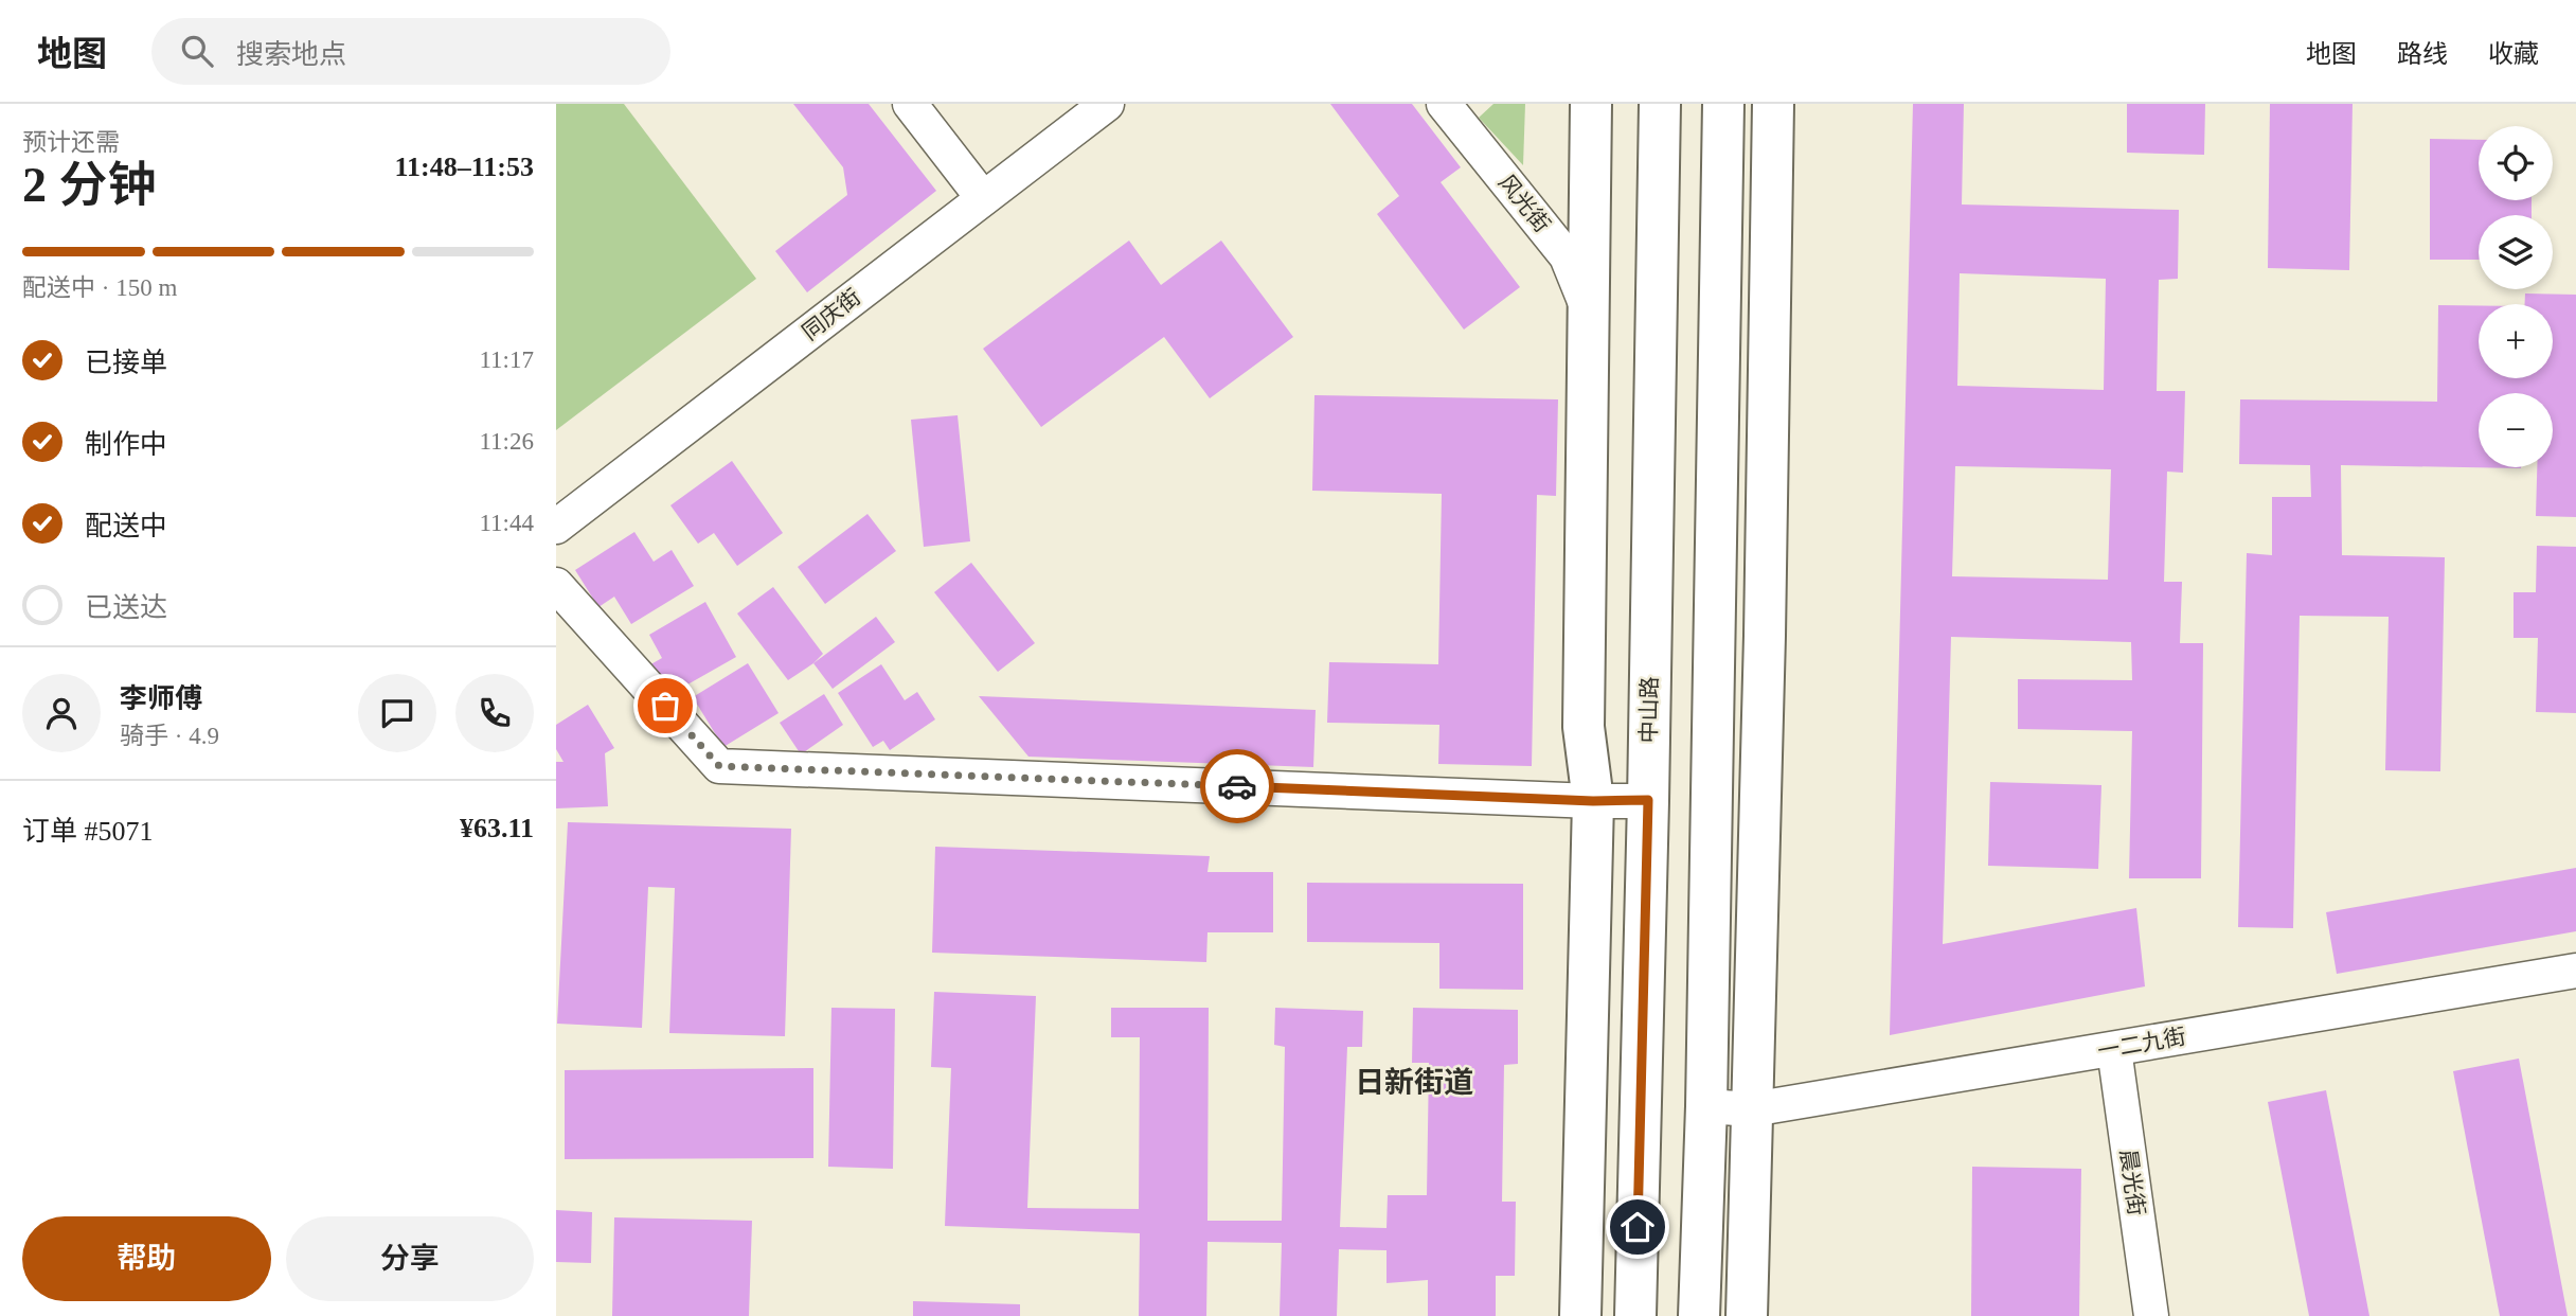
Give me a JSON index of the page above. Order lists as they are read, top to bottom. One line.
{"streets":{"main road":["中山路"],"street":["风光街","同庆街","一二九街","晨光街"]},"crossings":[["一二九街","晨光街"]],"districts":["日新街道"],"page":{"header":"地图","search":"搜索地点","nav":["地图","路线","收藏"],"heading":["2 分钟","预计还需","11:48–11:53"],"panel":["李师傅","骑手 · 4.9","订单 #5071","¥63.11"],"map_buttons":["+","−"],"bar":"配送中 · 150 m","list":[["已接单","11:17"],["制作中","11:26"],["配送中","11:44"],"已送达"],"buttons":["帮助","分享"]}}
